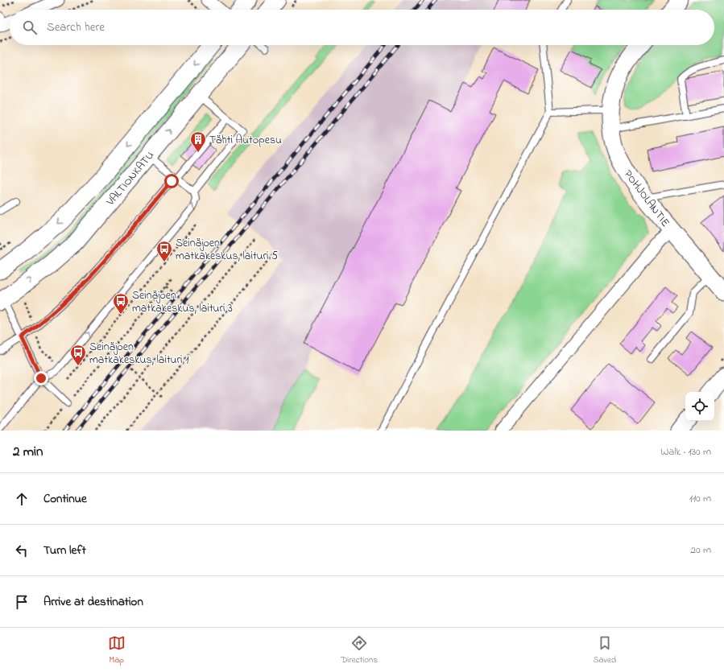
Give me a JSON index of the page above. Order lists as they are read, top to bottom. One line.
{"streets":{"main road":["VALTIONKATU","POHJOLANTIE"]},"places":{"building":["Tähti Autopesu"],"bus stop":["Seinäjoen matkakeskus, laituri 5","Seinäjoen matkakeskus, laituri 3","Seinäjoen matkakeskus, laituri 1"]},"page":{"search":"Search here","heading":["2 min","Walk · 130 m"],"list":[["Continue","110 m"],["Turn left","20 m"],"Arrive at destination"],"nav":["Map","Directions","Saved"]}}
